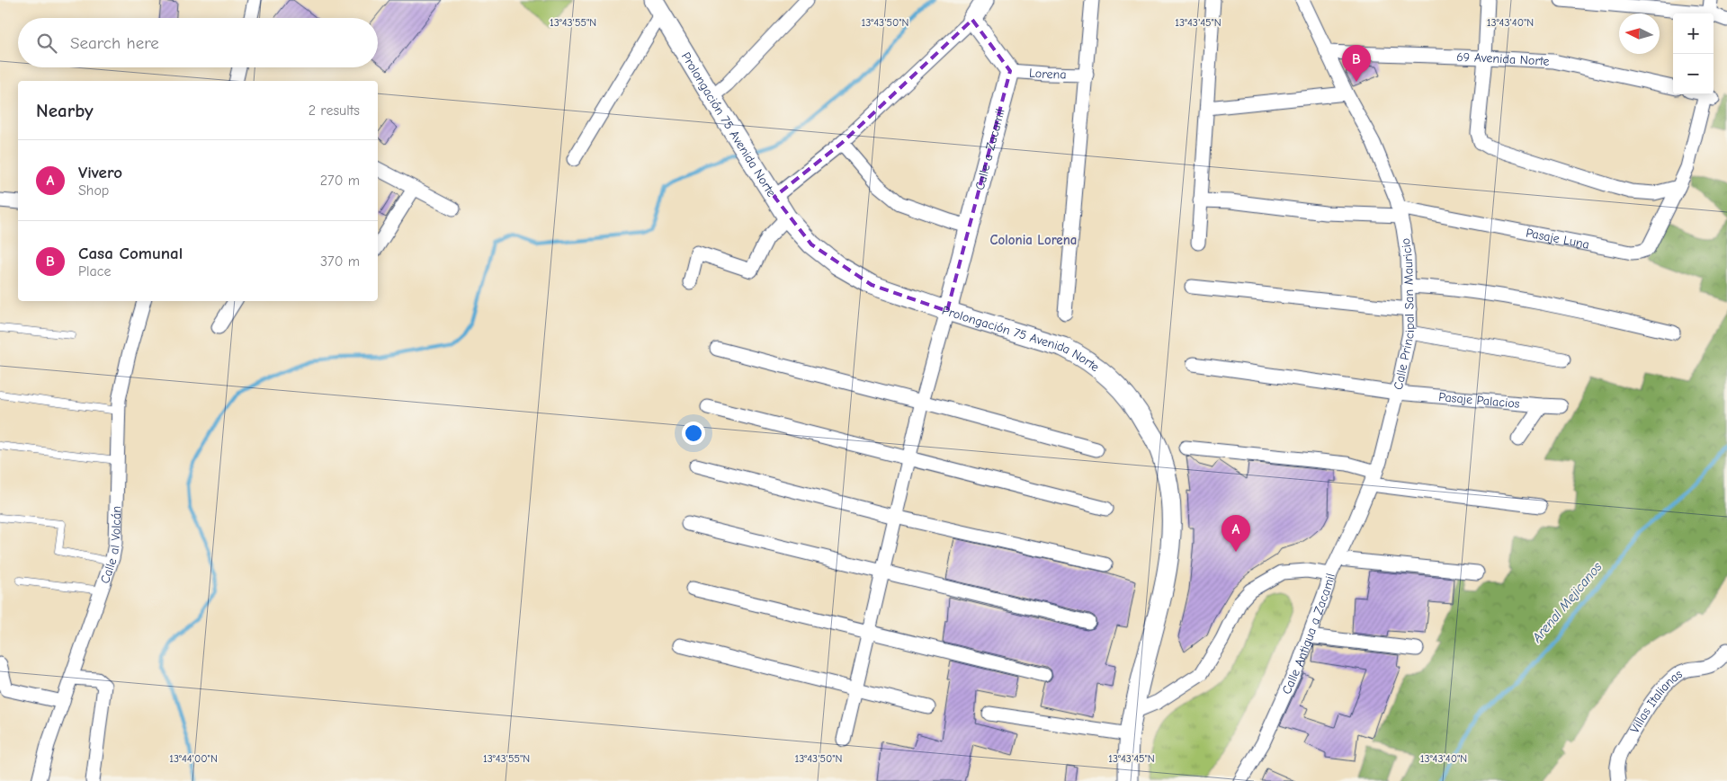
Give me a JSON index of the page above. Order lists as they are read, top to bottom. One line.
{"streets":{"main road":["Prolongación 75 Avenida Norte","Calle a Zacamil"],"street":["69 Avenida Norte","Lorena","Pasaje Luna","Calle Principal San Mauricio","Pasaje Palacios","Calle al Volcán","Calle Antigua a Zacamil","Villas Italianas"]},"crossings":[["69 Avenida Norte","Calle Principal San Mauricio"],["Lorena","Calle a Zacamil"],["Prolongación 75 Avenida Norte","Calle a Zacamil"],["Pasaje Luna","Calle Principal San Mauricio"],["Calle Principal San Mauricio","Pasaje Palacios"],["Calle Principal San Mauricio","Calle Antigua a Zacamil"]],"districts":["Colonia Lorena"],"water":["Arenal Mejicanos"],"north":"left","page":{"map_buttons":["+","−"],"search":"Search here","pins":["B","A"],"heading":["Nearby","2 results"],"list":[{"mark":"A","name":"Vivero","note":"Shop","value":"270 m"},{"mark":"B","name":"Casa Comunal","note":"Place","value":"370 m"}]},"coordinates":["13°43'55\"N","13°43'50\"N","13°43'45\"N","13°43'40\"N","13°44'00\"N"]}
